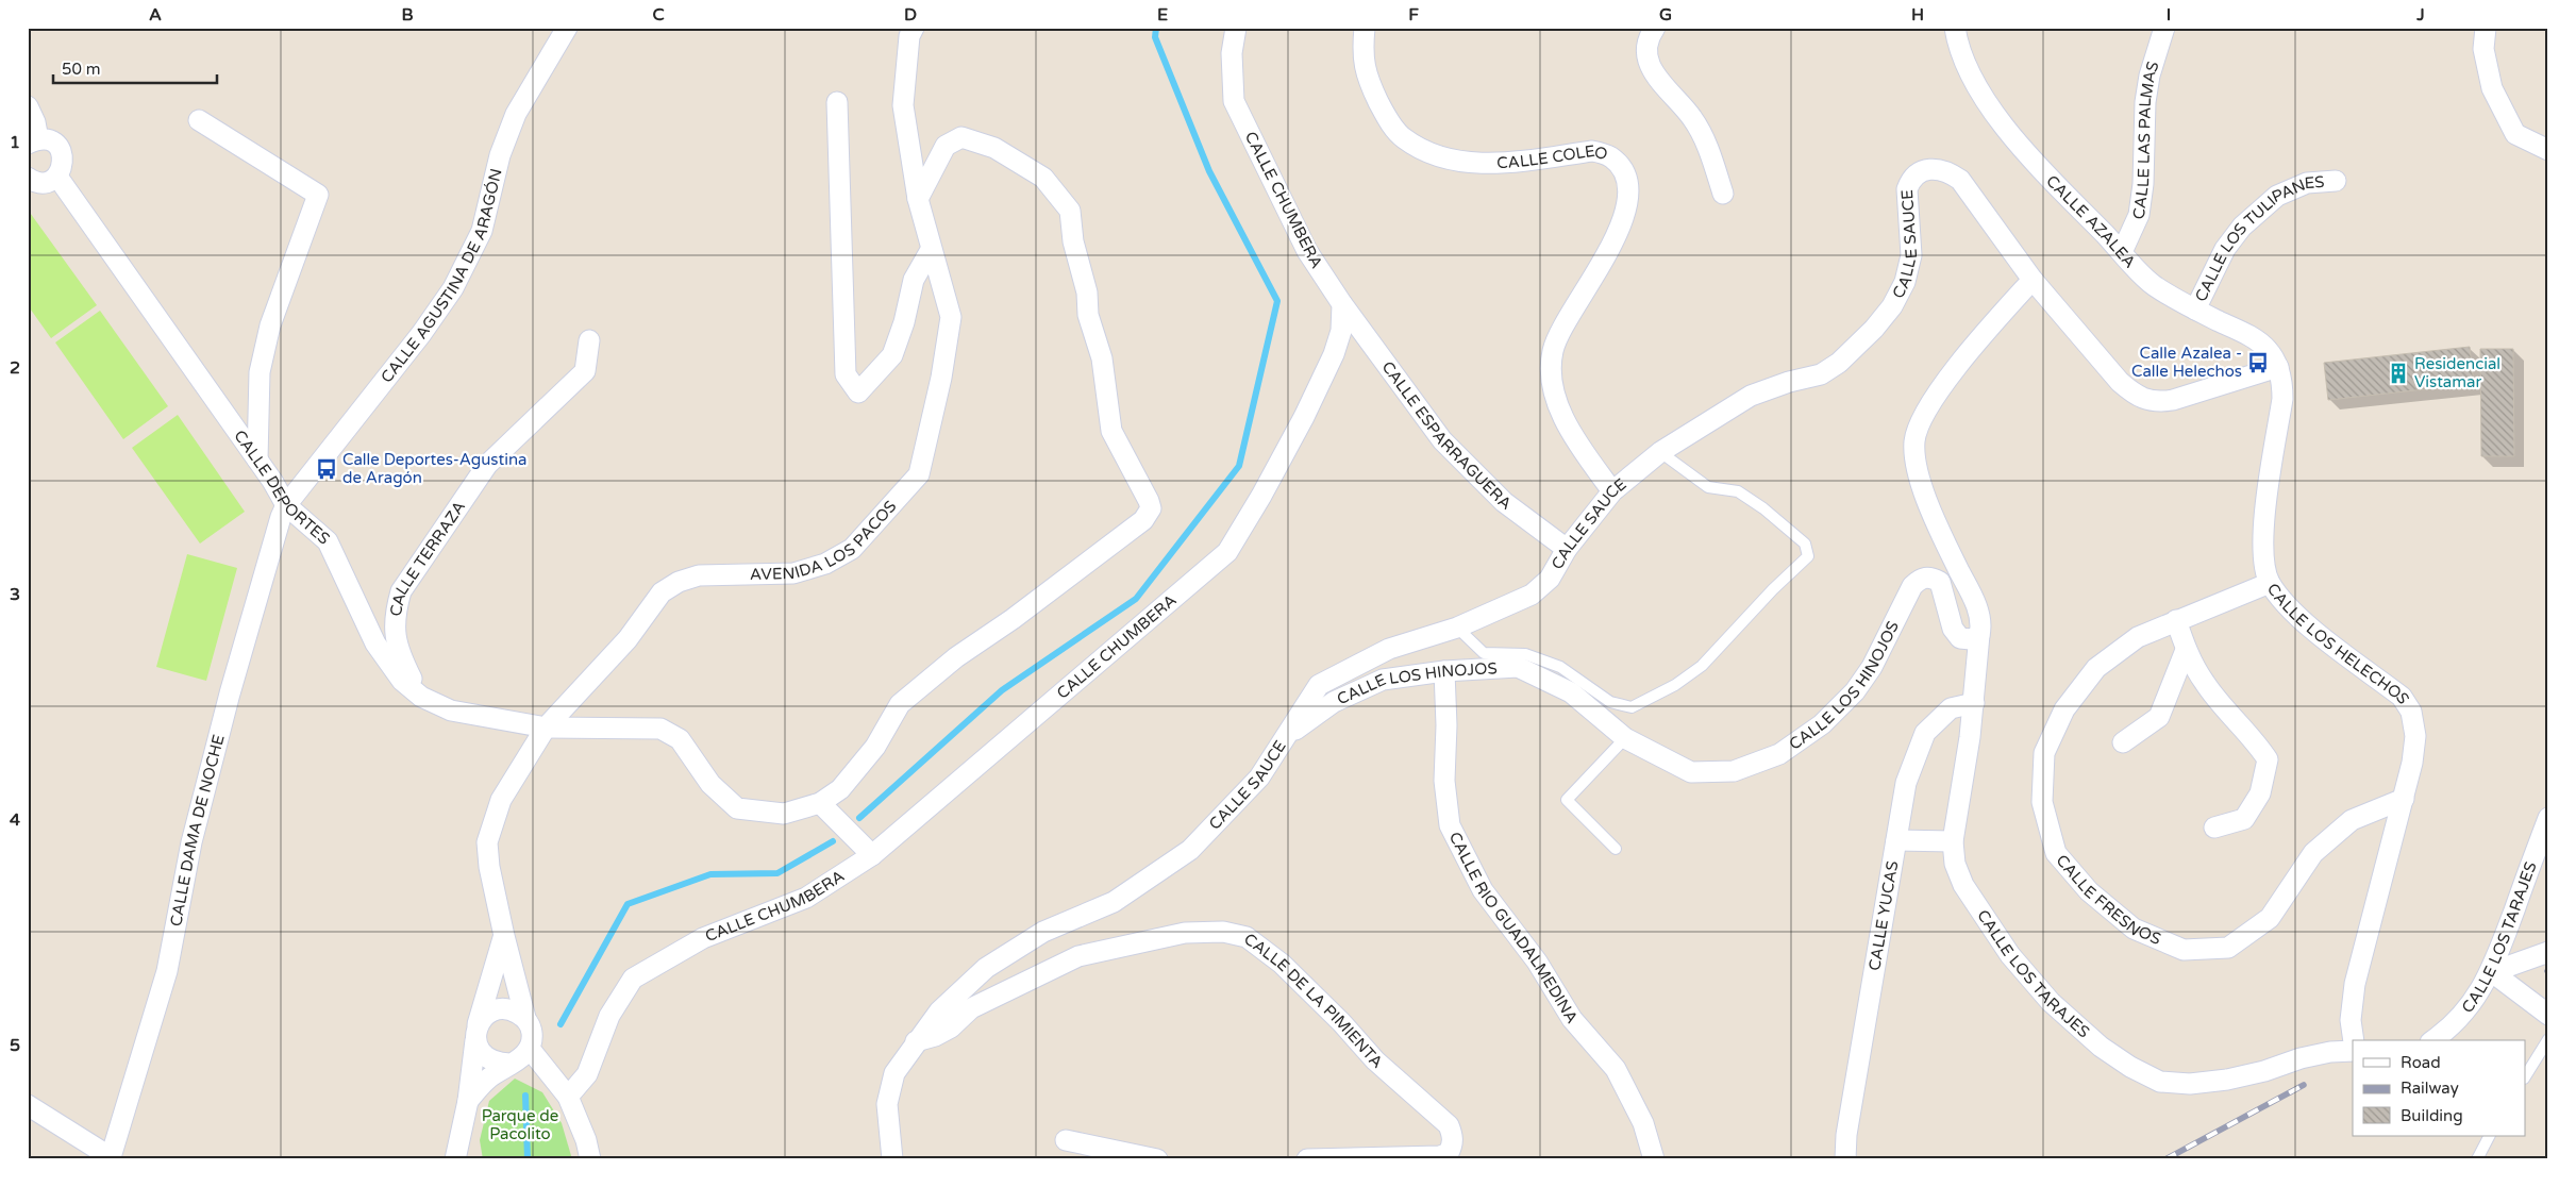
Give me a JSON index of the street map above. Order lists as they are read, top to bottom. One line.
{"streets":{"street":["CALLE LAS PALMAS","CALLE COLEO","CALLE CHUMBERA","CALLE AZALEA","CALLE SAUCE","CALLE LOS TULIPANES","CALLE AGUSTINA DE ARAGÓN","CALLE ESPARRAGUERA","CALLE DEPORTES","AVENIDA LOS PACOS","CALLE TERRAZA","CALLE LOS HELECHOS","CALLE LOS HINOJOS","CALLE DAMA DE NOCHE","CALLE FRESNOS","CALLE YUCAS","CALLE RIO GUADALMEDINA","CALLE LOS TARAJES","CALLE DE LA PIMIENTA"]},"crossings":[["CALLE LAS PALMAS","CALLE AZALEA"],["CALLE COLEO","CALLE SAUCE"],["CALLE CHUMBERA","CALLE ESPARRAGUERA"],["CALLE AZALEA","CALLE SAUCE"],["CALLE AZALEA","CALLE LOS TULIPANES"],["CALLE AZALEA","CALLE LOS HELECHOS"],["CALLE SAUCE","CALLE ESPARRAGUERA"],["CALLE SAUCE","CALLE LOS HELECHOS"],["CALLE SAUCE","CALLE LOS HINOJOS"],["CALLE SAUCE","CALLE DE LA PIMIENTA"],["CALLE AGUSTINA DE ARAGÓN","CALLE DEPORTES"],["CALLE AGUSTINA DE ARAGÓN","CALLE DAMA DE NOCHE"],["CALLE DEPORTES","AVENIDA LOS PACOS"],["CALLE DEPORTES","CALLE TERRAZA"],["CALLE DEPORTES","CALLE DAMA DE NOCHE"],["CALLE LOS HELECHOS","CALLE FRESNOS"],["CALLE LOS HINOJOS","CALLE RIO GUADALMEDINA"],["CALLE LOS HINOJOS","CALLE LOS TARAJES"],["CALLE YUCAS","CALLE LOS TARAJES"]],"parks":["Parque de Pacolito"],"places":{"bus stop":["Calle Azalea - Calle Helechos","Calle Deportes-Agustina de Aragón"],"building":["Residencial Vistamar"]},"legend":["Road","Railway","Building"],"scale_bar":"50 m","grid":{"columns":["A","B","C","D","E","F","G","H","I","J"],"rows":["1","2","3","4","5"]}}
